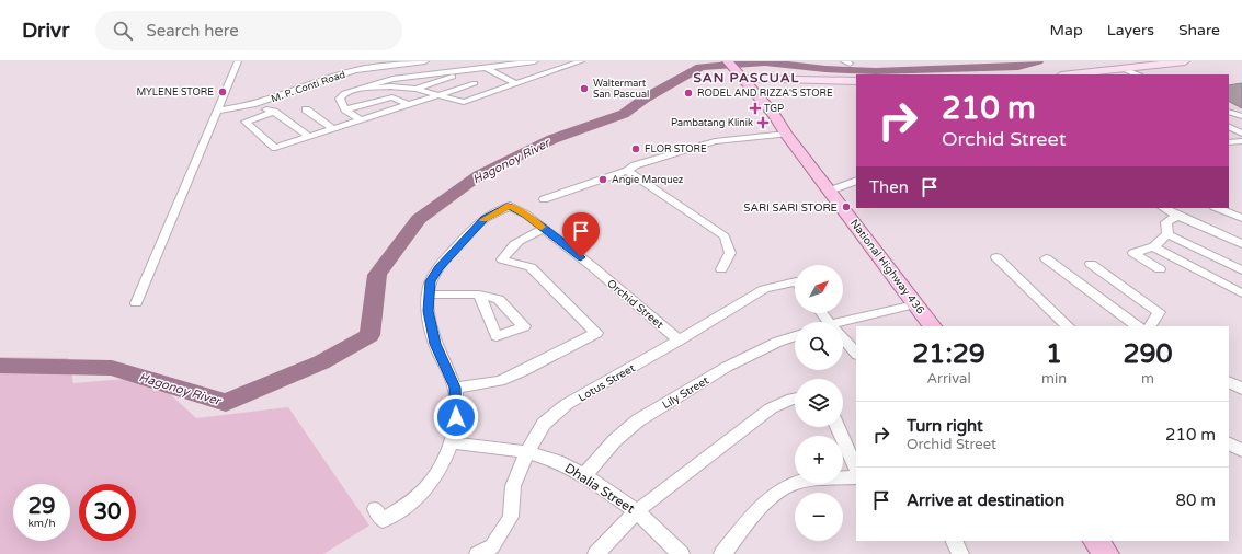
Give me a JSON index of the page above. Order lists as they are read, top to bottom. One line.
{"streets":{"main road":["National Highway 436"],"street":["M. P. Conti Road","Orchid Street","Lotus Street","Lily Street","Dhalia Street"]},"crossings":[["Orchid Street","Lotus Street"],["Orchid Street","Dhalia Street"],["Lotus Street","Dhalia Street"],["Lily Street","Dhalia Street"]],"districts":["SAN PASCUAL"],"water":["Hagonoy River"],"places":{"other":["Waltermart San Pascual","MYLENE STORE","RODEL AND RIZZA'S STORE","FLOR STORE","Angie Marquez","SARI SARI STORE"],"health":["TGP","Pambatang Klinik"]},"north":"top right","page":{"header":"Drivr","search":"Search here","nav":["Map","Layers","Share"],"turn":["210 m","Orchid Street"],"then":"Then","map_buttons":["+","−"],"eta":["21:29","Arrival","1","min","290","m"],"list":[{"name":"Turn right","note":"Orchid Street","value":"210 m"},{"name":"Arrive at destination","value":"80 m"}],"speed":"29 km/h","limit":"30"}}
